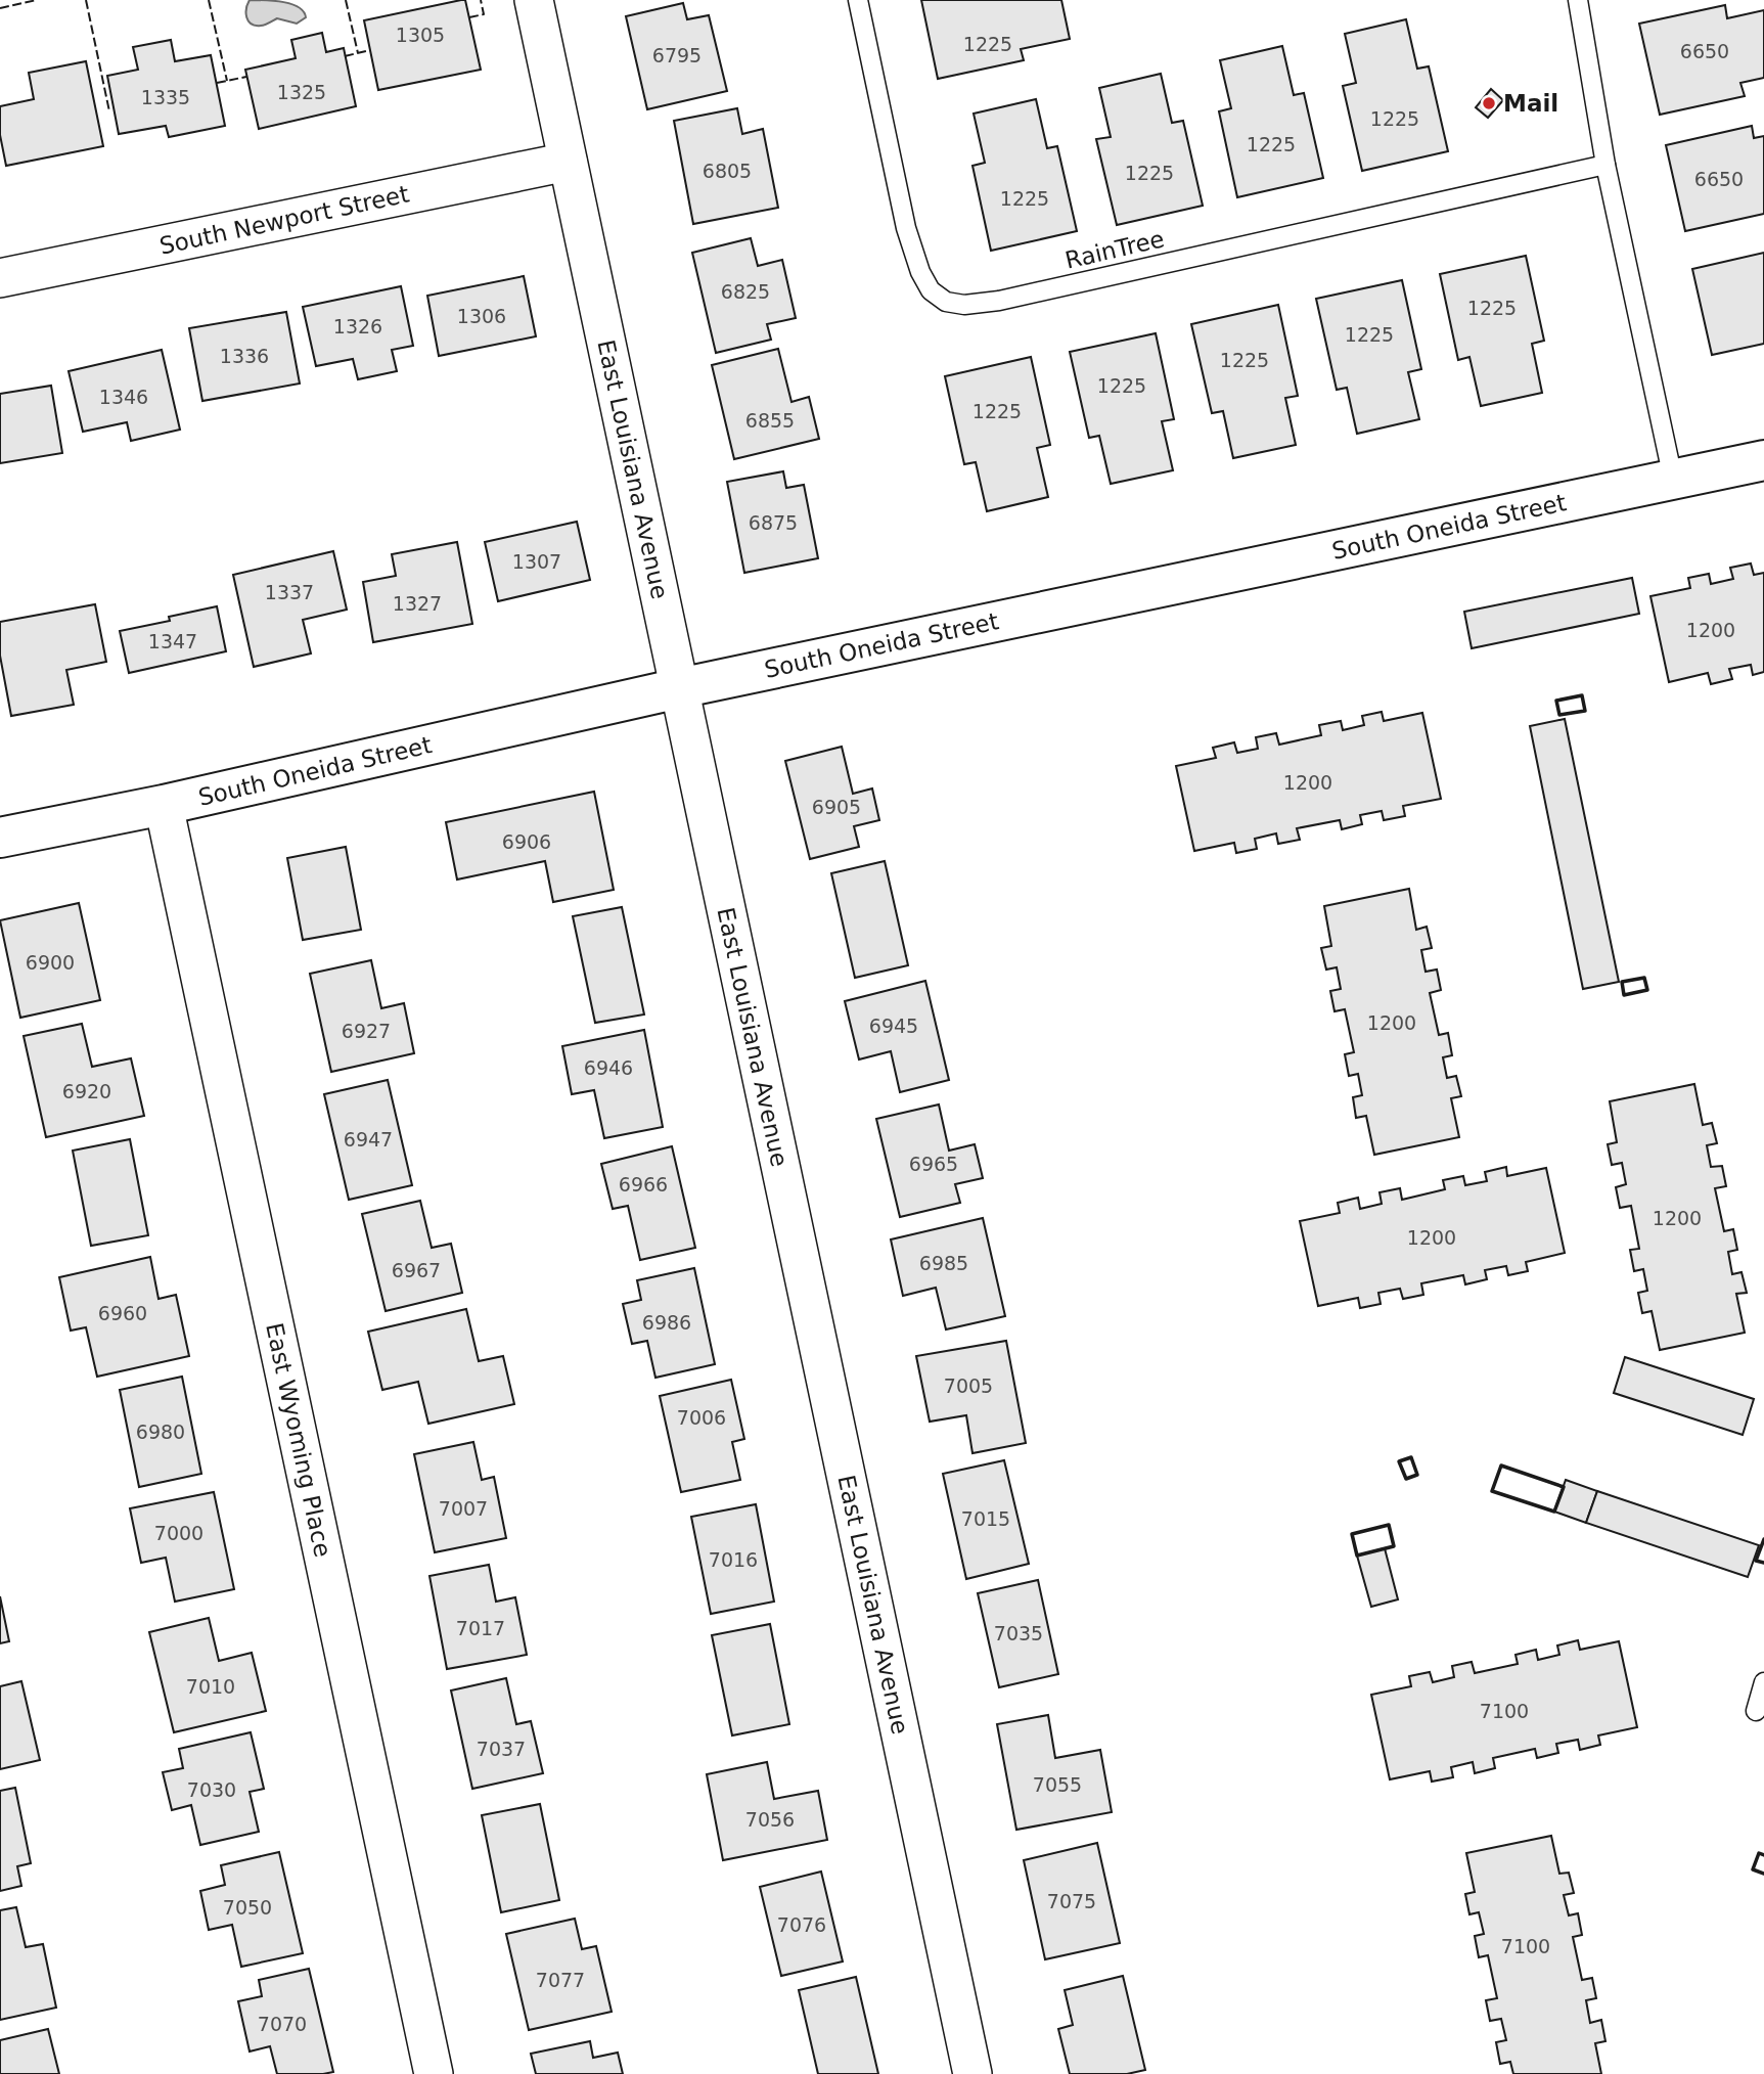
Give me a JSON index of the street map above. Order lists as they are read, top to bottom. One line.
{"streets":{"street":["South Newport Street","East Louisiana Avenue","South Oneida Street","East Wyoming Place"],"lane":["RainTree"]},"crossings":[["South Newport Street","East Louisiana Avenue"],["East Louisiana Avenue","South Oneida Street"],["South Oneida Street","East Wyoming Place"]],"places":["Mail"],"house_numbers":["1305","1225","6650","6795","1325","1335","1225","1225","6805","1225","6650","1225","6825","1225","1306","1326","1225","1336","1225","1225","1346","1225","6855","6875","1307","1337","1327","1200","1347","1200","6905","6906","6900","1200","6945","6927","6946","6920","6947","6965","6966","1200","1200","6985","6967","6960","6986","7005","7006","6980","7007","7015","7000","7016","7017","7035","7010","7100","7037","7055","7030","7056","7075","7050","7076","7100","7077","7070"]}
